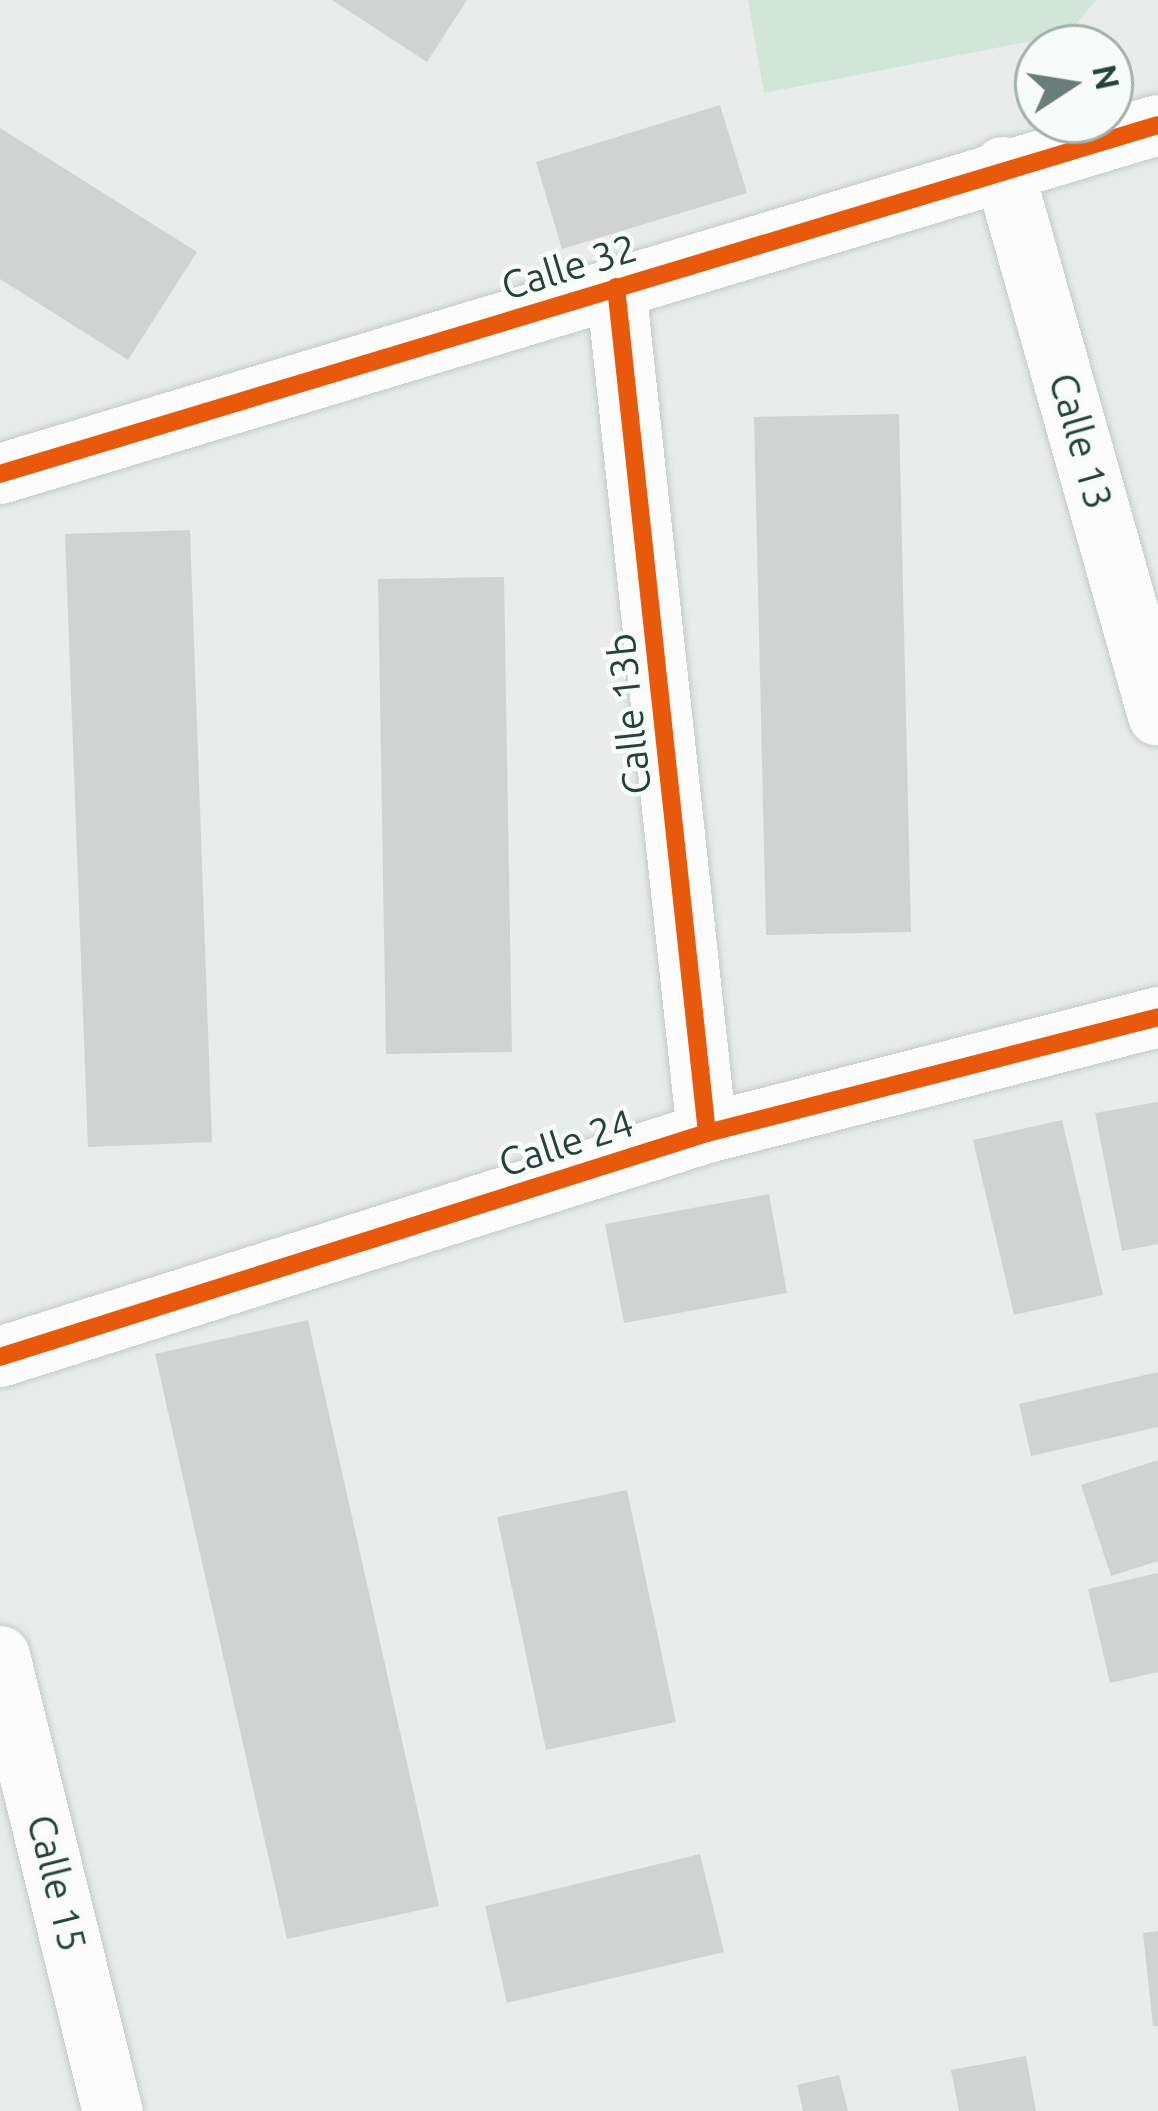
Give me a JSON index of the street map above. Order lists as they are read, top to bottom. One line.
{"streets":{"street":["Calle 32","Calle 13","Calle 13b","Calle 24","Calle 15"]},"crossings":[["Calle 32","Calle 13"],["Calle 32","Calle 13b"],["Calle 13b","Calle 24"]],"north":"right"}
